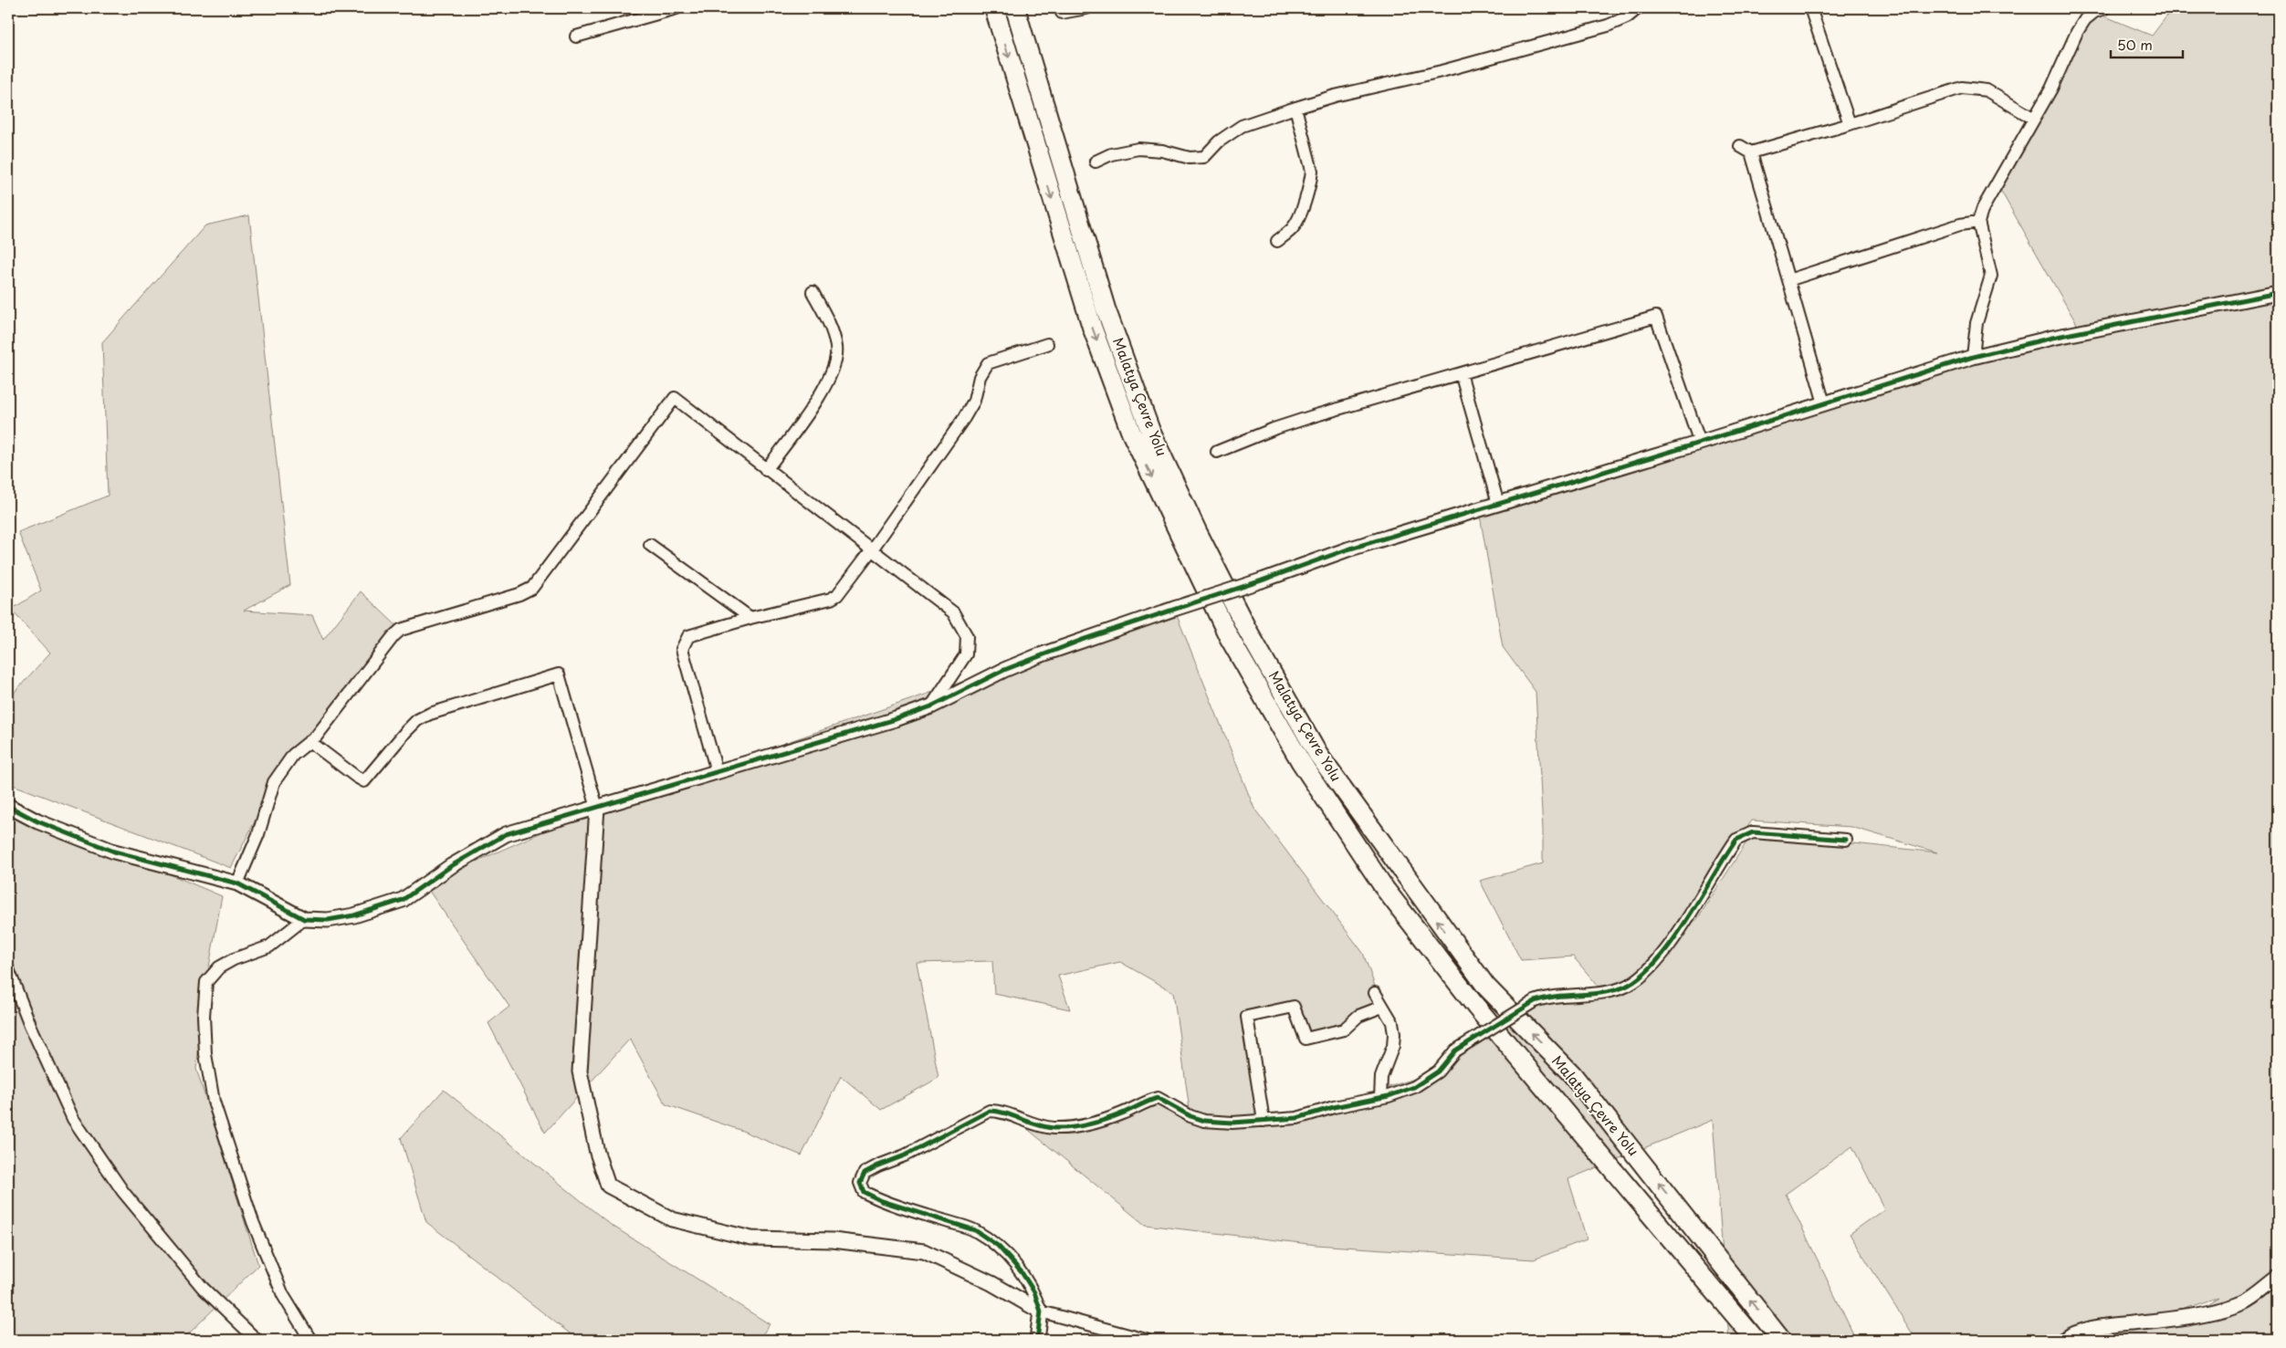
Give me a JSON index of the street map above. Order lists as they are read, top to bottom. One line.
{"streets":{"highway":["Malatya Çevre Yolu"]},"scale_bar":"50 m"}
